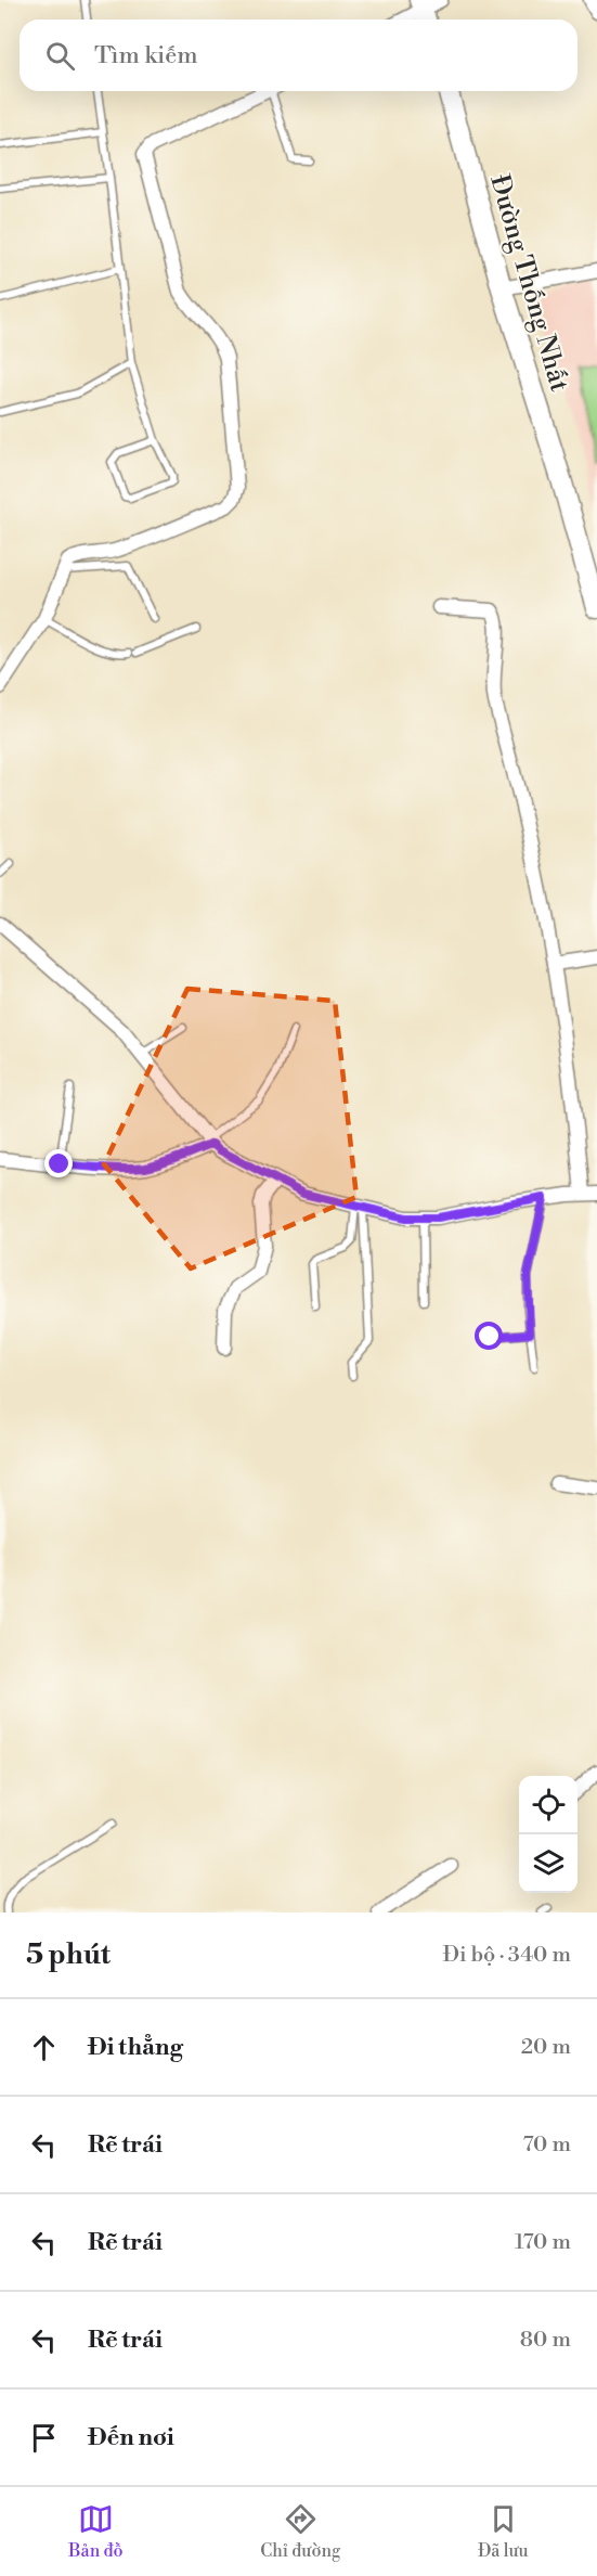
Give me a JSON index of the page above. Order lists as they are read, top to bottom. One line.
{"streets":{"street":["Đường Thống Nhất"]},"page":{"search":"Tìm kiếm","heading":["5 phút","Đi bộ · 340 m"],"list":[["Đi thẳng","20 m"],["Rẽ trái","70 m"],["Rẽ trái","170 m"],["Rẽ trái","80 m"],"Đến nơi"],"nav":["Bản đồ","Chỉ đường","Đã lưu"]}}
